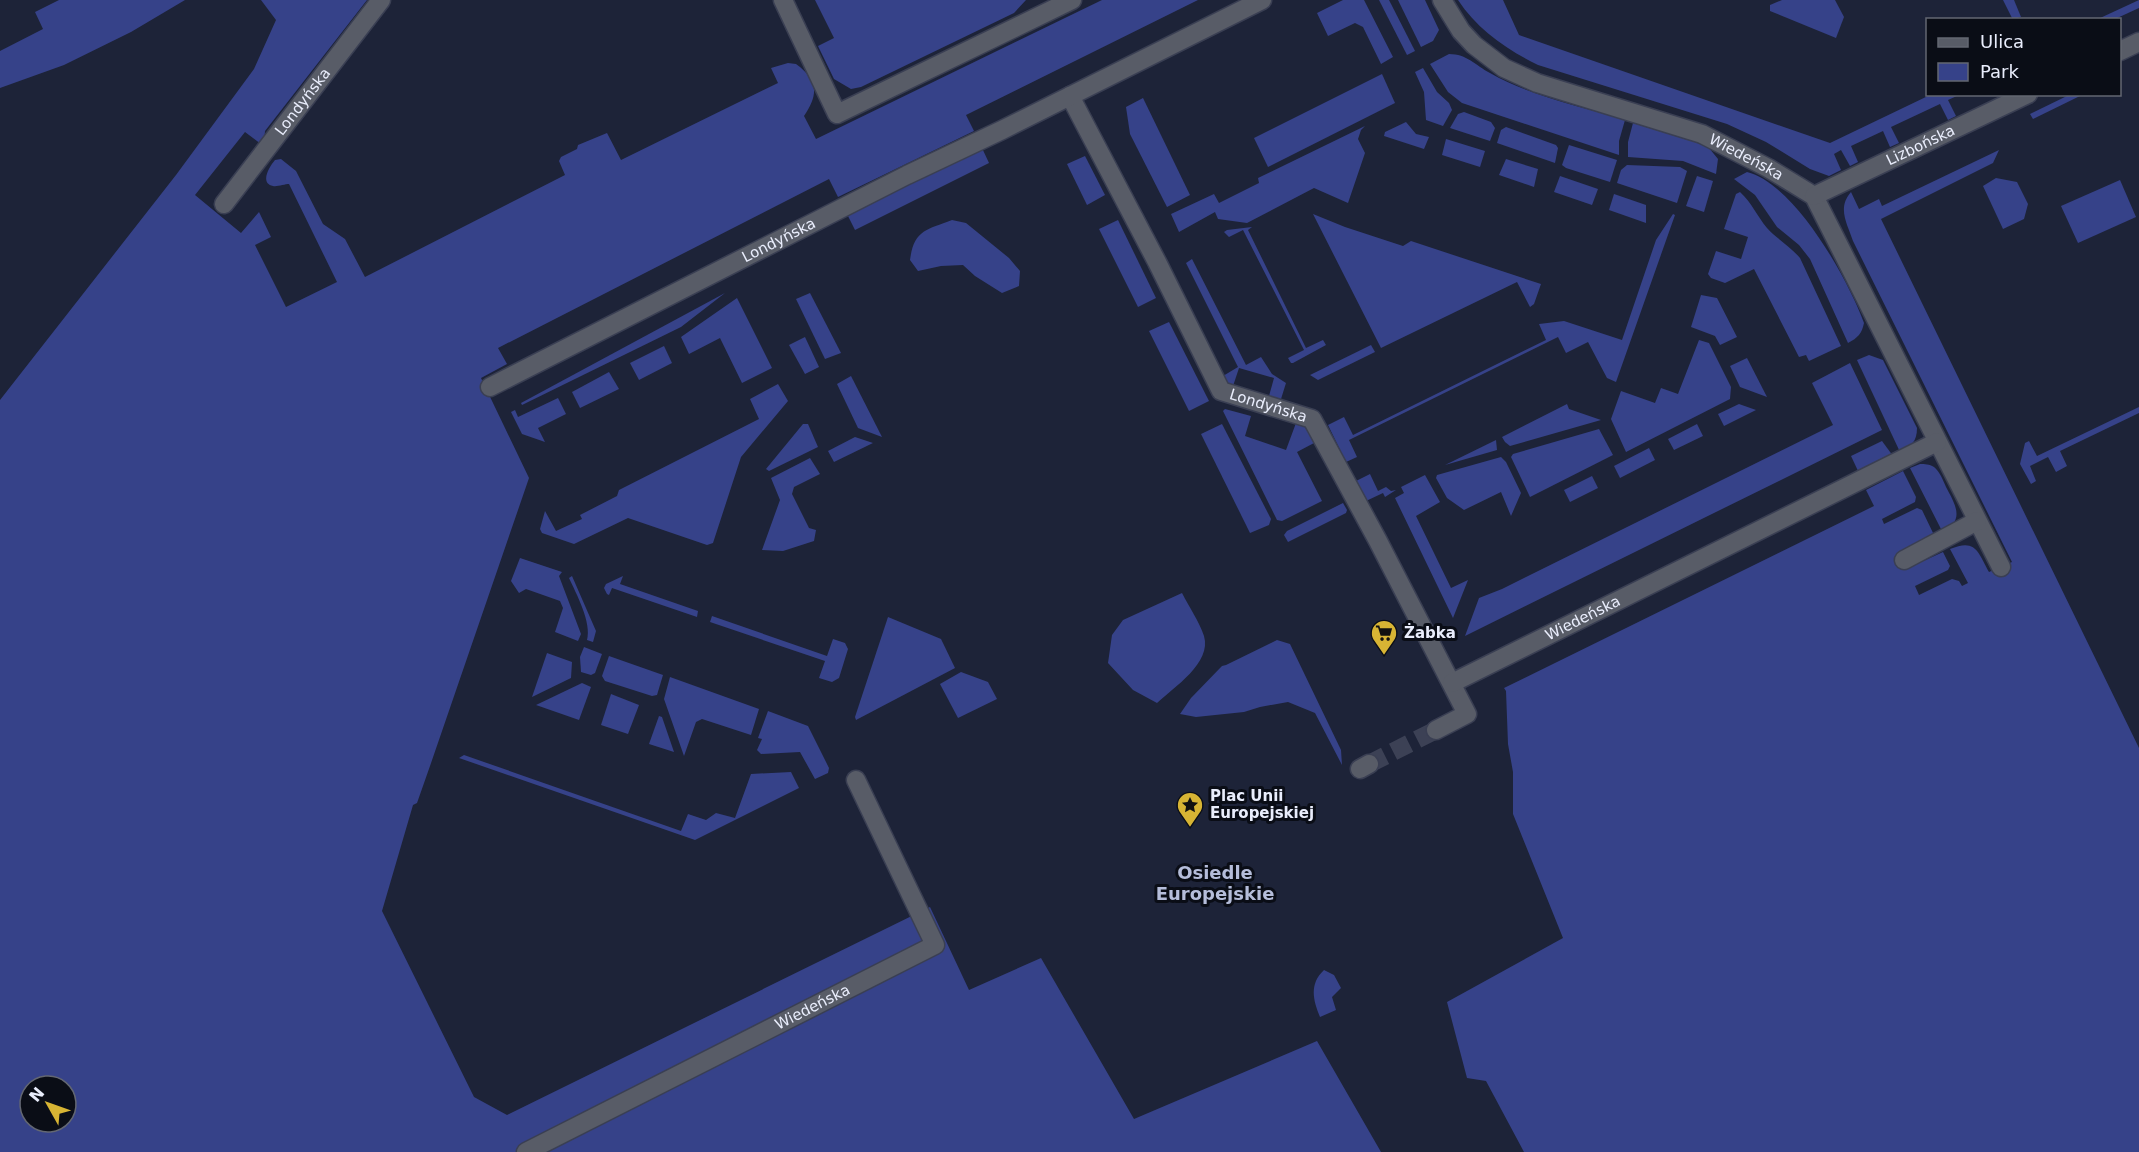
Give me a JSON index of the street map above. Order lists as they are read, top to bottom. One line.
{"streets":{"street":["Londyńska","Lizbońska","Wiedeńska"]},"crossings":[["Londyńska","Wiedeńska"],["Lizbońska","Wiedeńska"]],"districts":["Osiedle Europejskie"],"places":{"supermarket":["Żabka"],"place":["Plac Unii Europejskiej"]},"legend":["Ulica","Park"],"north":"top left"}
